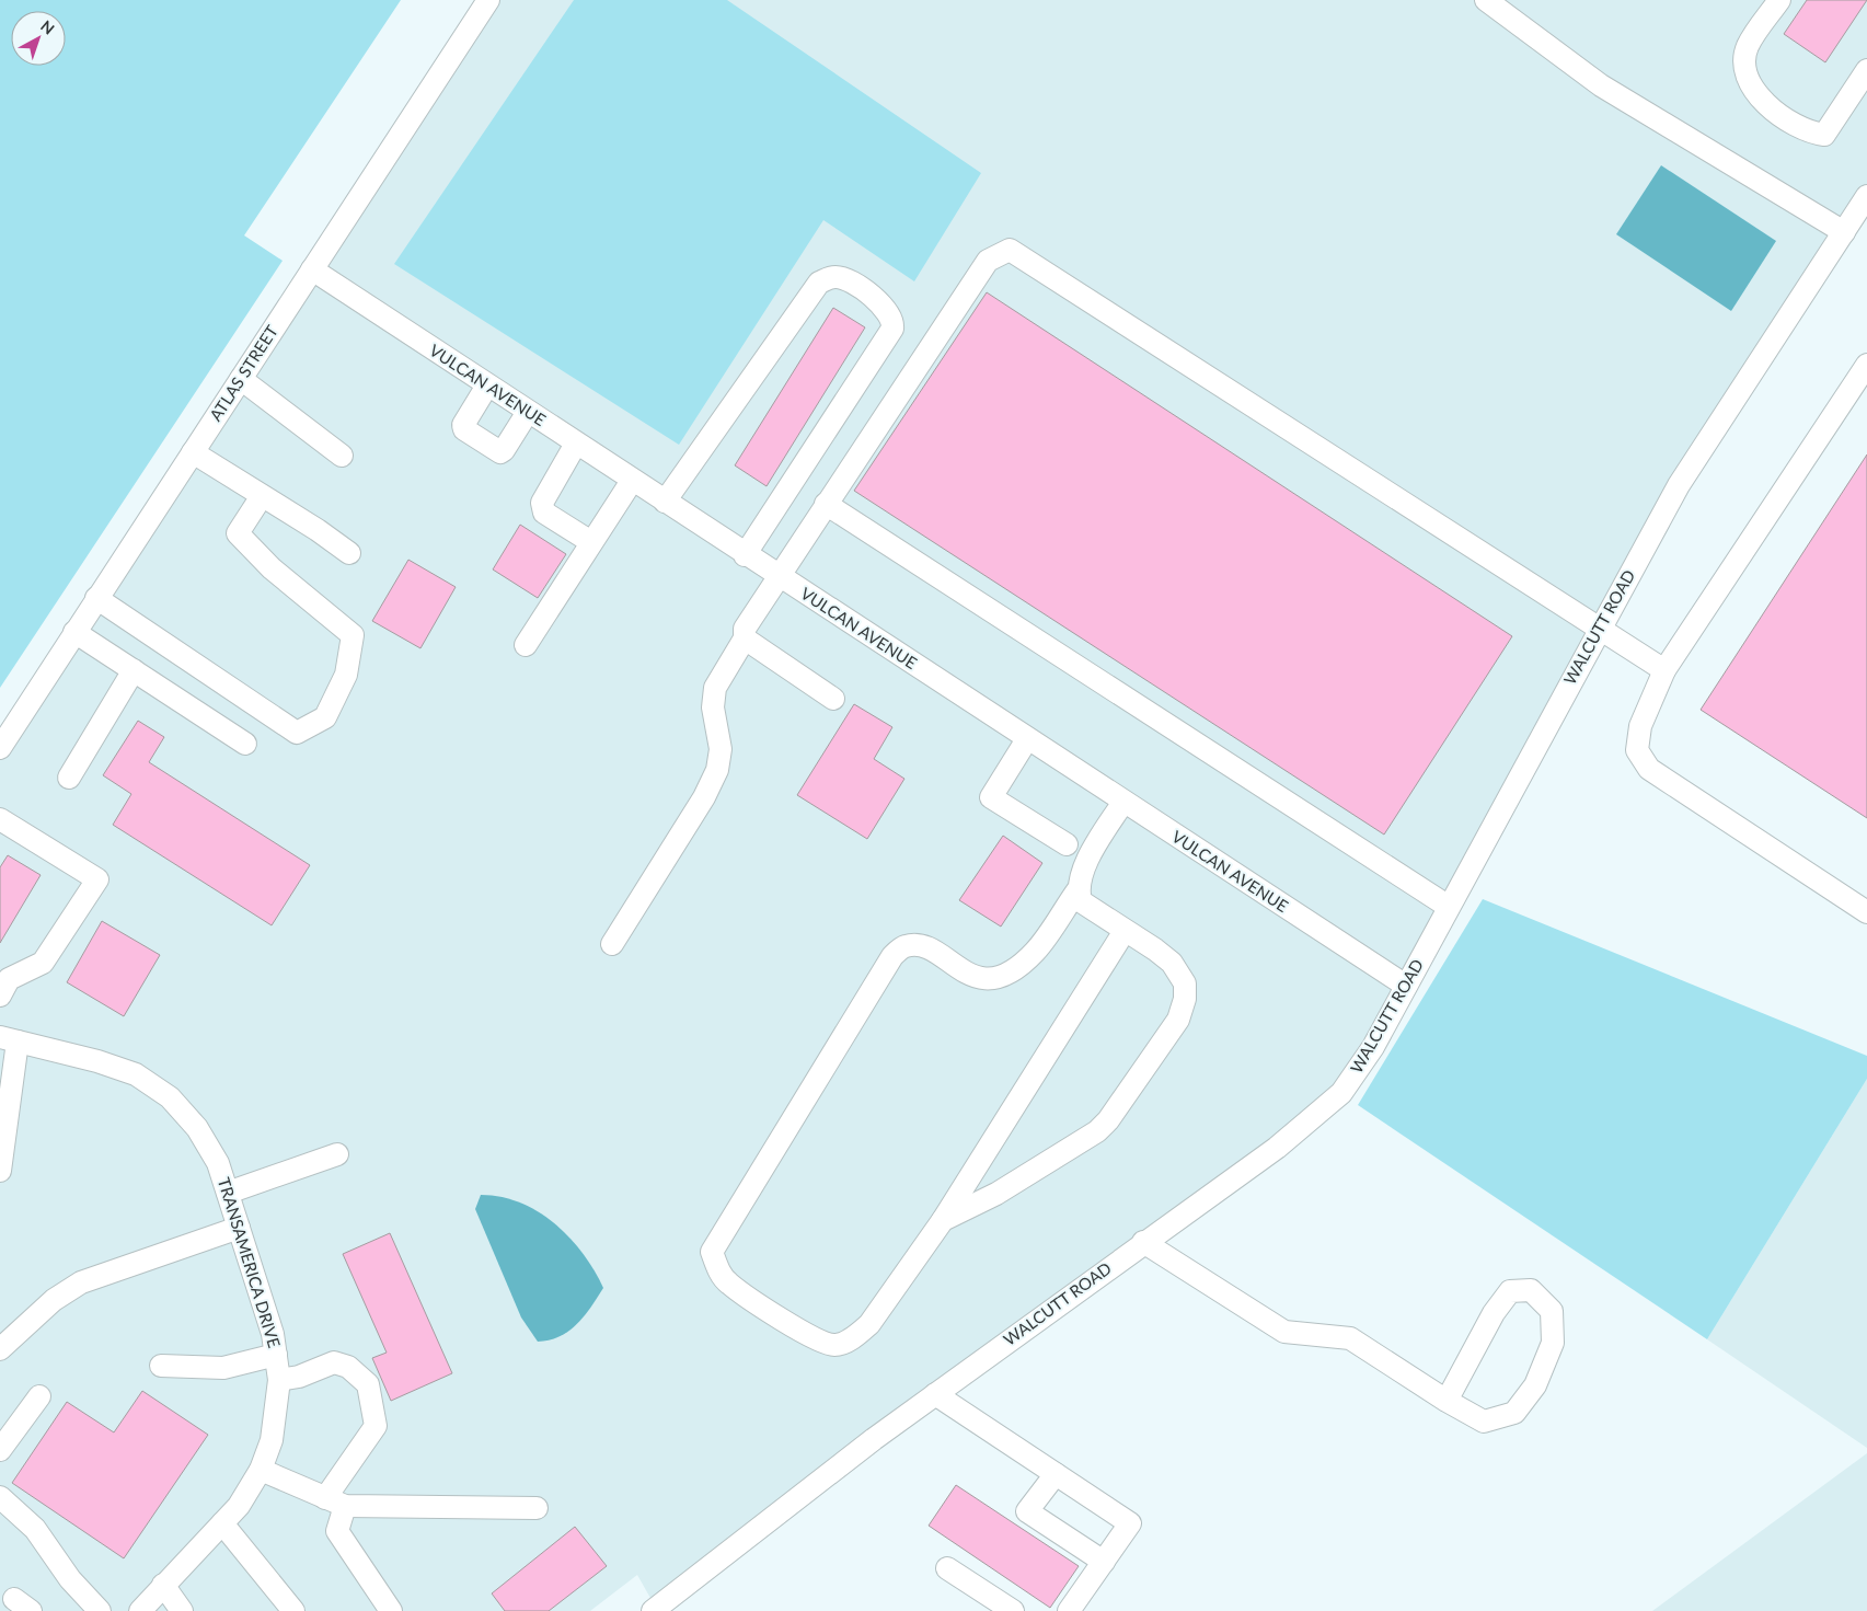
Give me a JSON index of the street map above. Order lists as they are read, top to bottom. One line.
{"streets":{"street":["ATLAS STREET","VULCAN AVENUE","WALCUTT ROAD","TRANSAMERICA DRIVE"]},"crossings":[["ATLAS STREET","VULCAN AVENUE"],["VULCAN AVENUE","WALCUTT ROAD"]],"north":"top right"}
